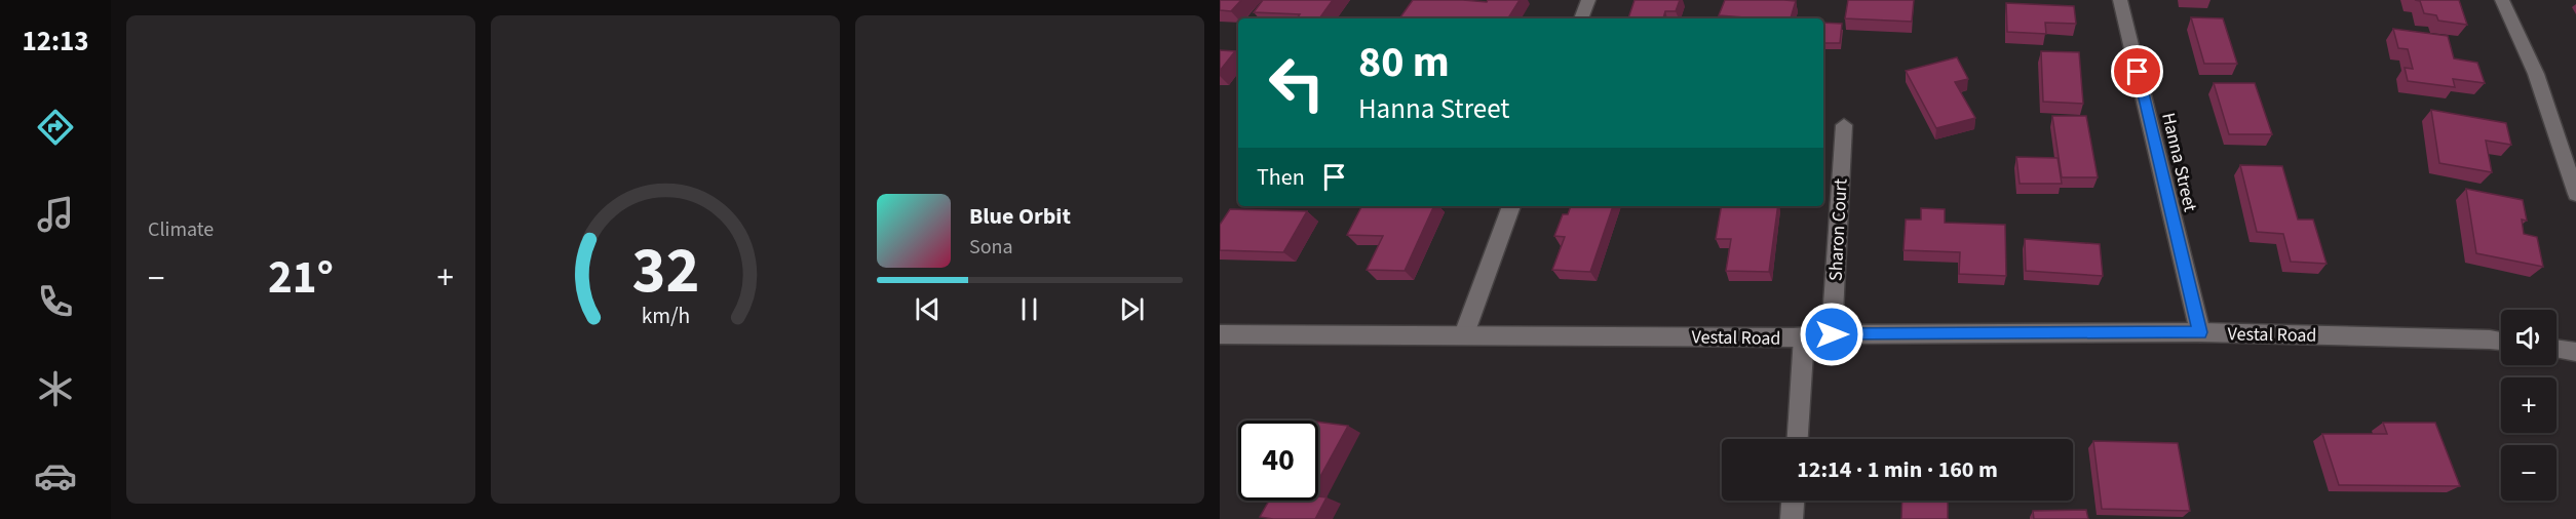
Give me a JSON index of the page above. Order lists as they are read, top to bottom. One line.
{"streets":{"street":["Hanna Street","Sharon Court","Vestal Road"]},"crossings":[["Hanna Street","Vestal Road"],["Sharon Court","Vestal Road"]],"page":{"tabs":"12:13","tile":"Climate","turn":["80 m","Hanna Street"],"then":"Then","song":["Blue Orbit","Sona"],"heat":["−","21°","+"],"map_buttons":["+","−"],"limit":"40","trip":"12:14 · 1 min · 160 m","gauge":["32","km/h"]}}
